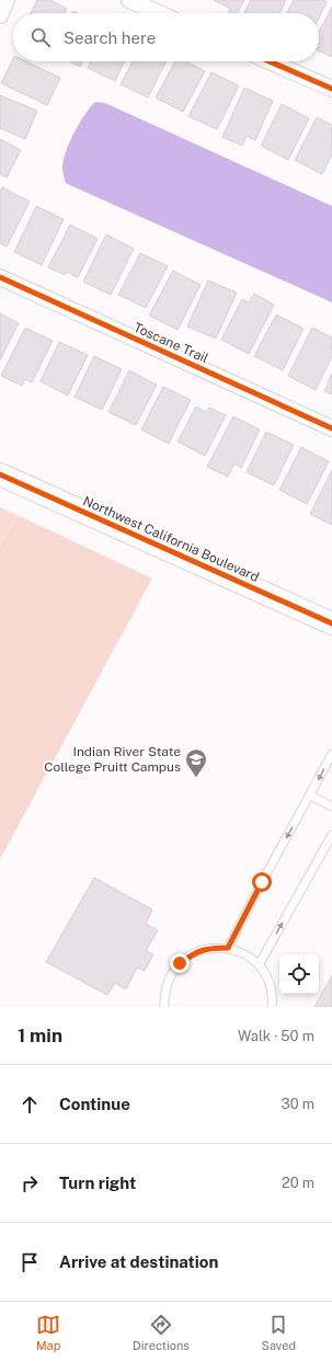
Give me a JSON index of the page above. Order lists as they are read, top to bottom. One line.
{"streets":{"street":["Toscane Trail","Northwest California Boulevard"]},"places":{"school or university":["Indian River State College Pruitt Campus"]},"page":{"search":"Search here","heading":["1 min","Walk · 50 m"],"list":[["Continue","30 m"],["Turn right","20 m"],"Arrive at destination"],"nav":["Map","Directions","Saved"]}}
